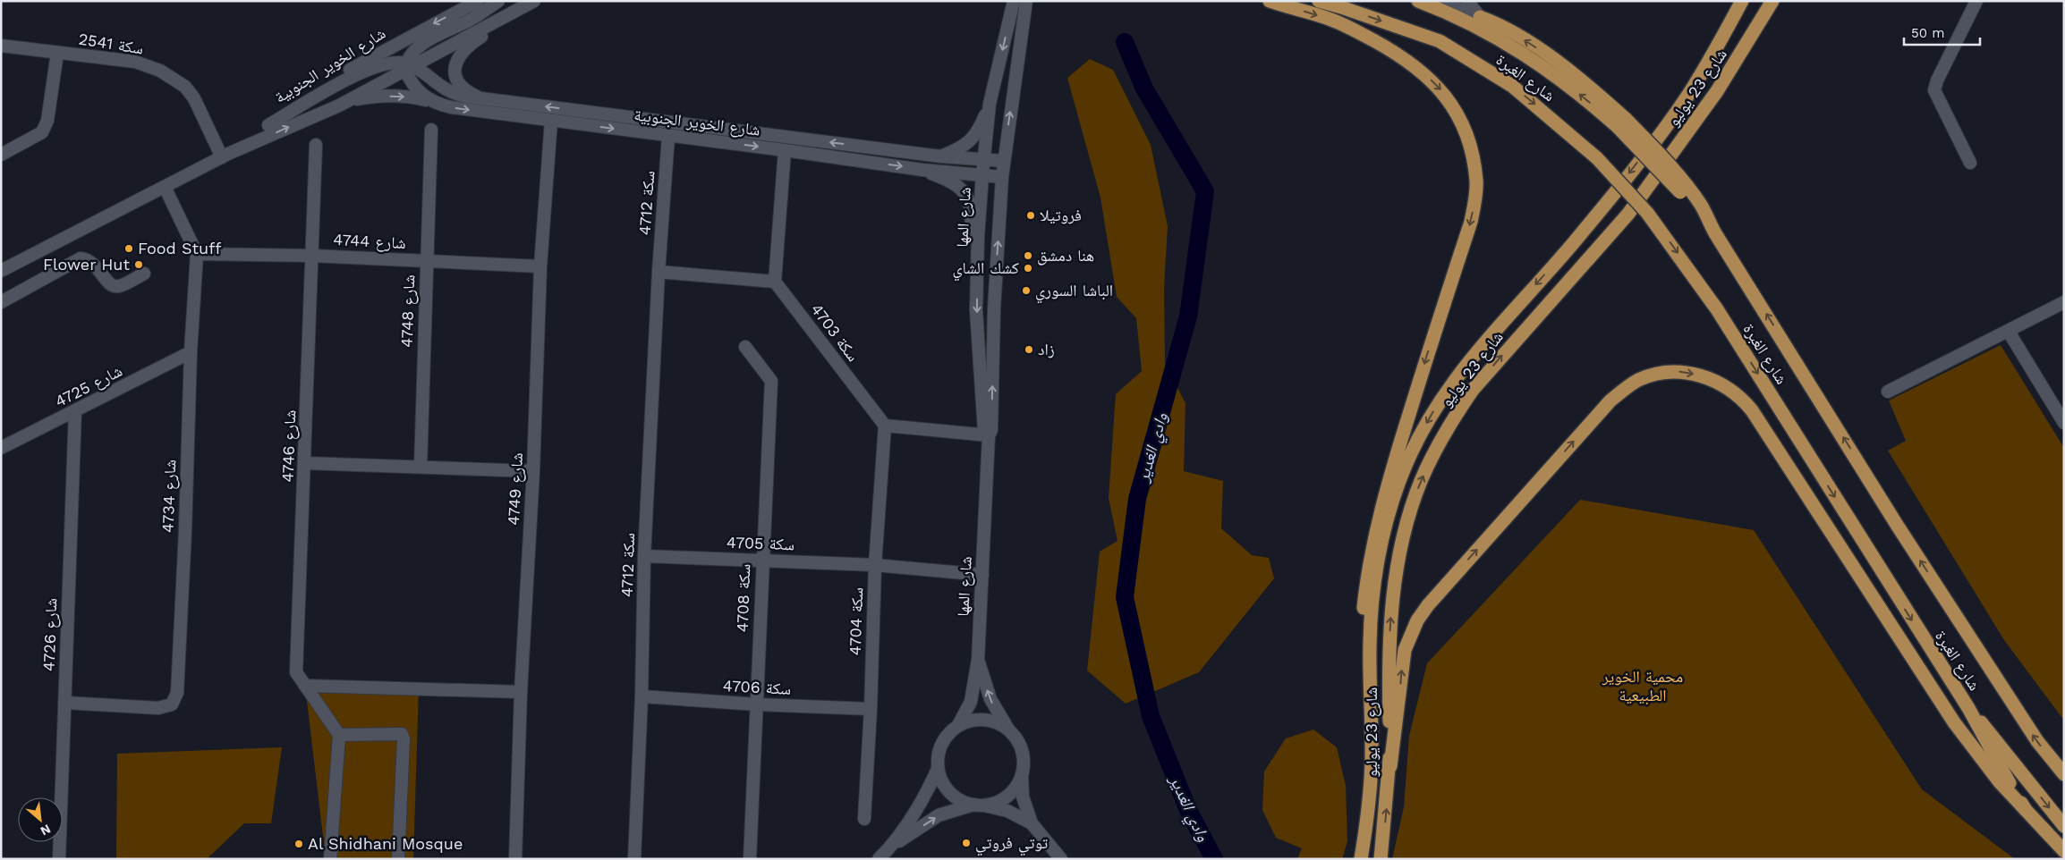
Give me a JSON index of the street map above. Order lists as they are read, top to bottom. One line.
{"streets":{"main road":["شارع الغبرة","شارع 23 يوليو"],"street":["سكة 2541","شارع الخوير الجنوبية","سكة 4712","شارع المها","4744 شارع","4748 شارع","4703 سكة","4725 شارع","4746 شارع","4749 شارع","4734 شارع","4705 سكة","سكة 4708","سكة 4704","4726 شارع","4706 سكة"]},"crossings":[["سكة 2541","شارع الخوير الجنوبية"],["شارع الخوير الجنوبية","سكة 4712"],["شارع الخوير الجنوبية","شارع المها"],["شارع الخوير الجنوبية","4749 شارع"],["شارع الخوير الجنوبية","4734 شارع"],["سكة 4712","4705 سكة"],["سكة 4712","4706 سكة"],["شارع المها","4705 سكة"],["4744 شارع","4748 شارع"],["4744 شارع","4746 شارع"],["4744 شارع","4749 شارع"],["4744 شارع","4734 شارع"],["4703 سكة","سكة 4704"],["4725 شارع","4734 شارع"],["4725 شارع","4726 شارع"],["4734 شارع","4726 شارع"],["4705 سكة","سكة 4708"],["4705 سكة","سكة 4704"],["سكة 4708","4706 سكة"],["سكة 4704","4706 سكة"]],"water":["وادي الغدير"],"parks":["محمية الخوير الطبيعية"],"places":["فروتيلا","Food Stuff","هنا دمشق","Flower Hut","كشك الشاي","الباشا السوري","زاد","توتي فروتي","Al Shidhani Mosque"],"scale_bar":"50 m","north":"bottom right"}
